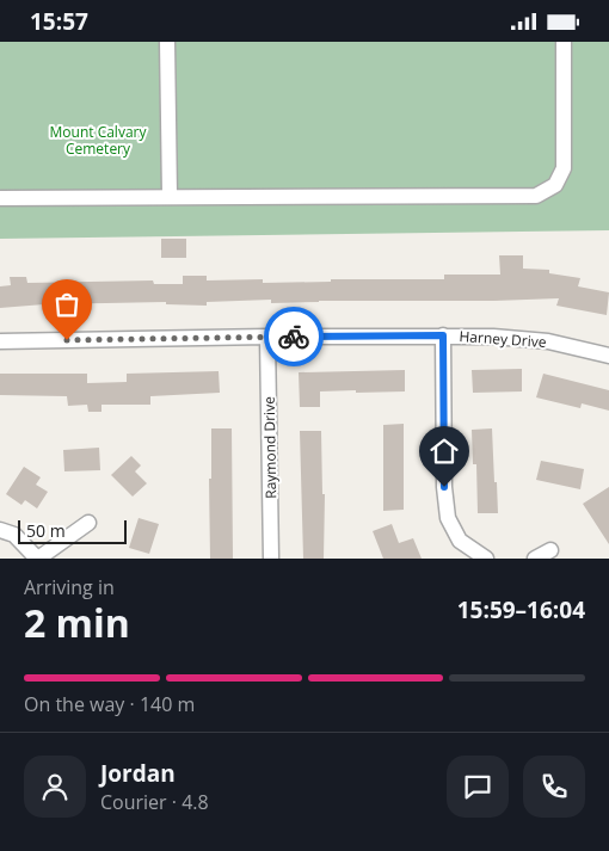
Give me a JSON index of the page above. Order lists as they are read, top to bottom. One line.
{"streets":{"street":["Harney Drive","Raymond Drive"]},"crossings":[["Harney Drive","Raymond Drive"]],"parks":["Mount Calvary Cemetery"],"scale_bar":"50 m","page":{"status":"15:57","scale":"50 m","heading":["2 min","Arriving in","15:59–16:04"],"panel":["Jordan","Courier · 4.8"],"bar":"On the way · 140 m"}}
